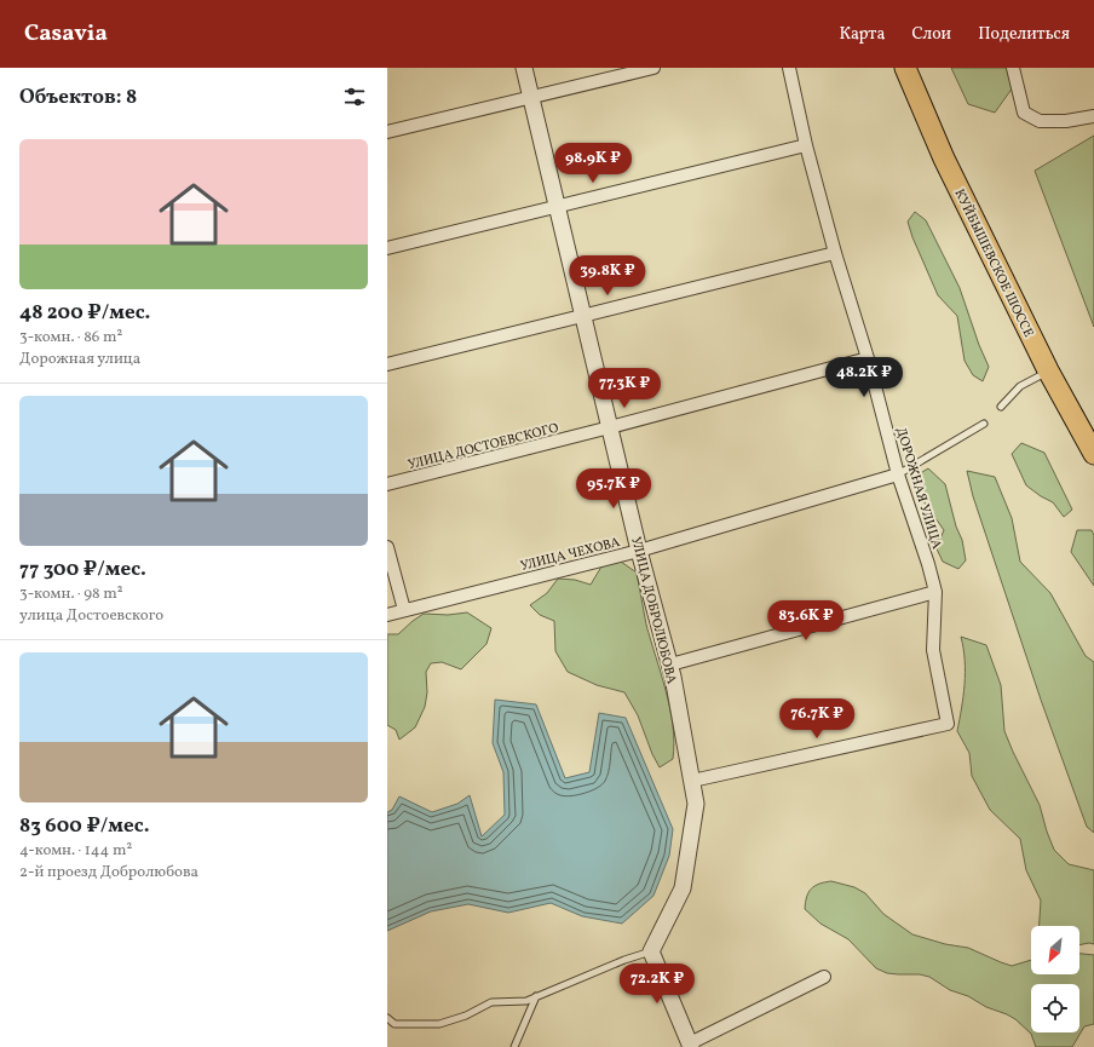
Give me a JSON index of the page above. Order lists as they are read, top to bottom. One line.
{"streets":{"highway":["КУЙБЫШЕВСКОЕ ШОССЕ"],"street":["УЛИЦА ДОСТОЕВСКОГО","ДОРОЖНАЯ УЛИЦА","УЛИЦА ЧЕХОВА","УЛИЦА ДОБРОЛЮБОВА"]},"crossings":[["УЛИЦА ДОСТОЕВСКОГО","ДОРОЖНАЯ УЛИЦА"],["УЛИЦА ДОСТОЕВСКОГО","УЛИЦА ДОБРОЛЮБОВА"],["ДОРОЖНАЯ УЛИЦА","УЛИЦА ЧЕХОВА"],["ДОРОЖНАЯ УЛИЦА","УЛИЦА ДОБРОЛЮБОВА"],["УЛИЦА ЧЕХОВА","УЛИЦА ДОБРОЛЮБОВА"]],"north":"bottom left","page":{"header":"Casavia","nav":["Карта","Слои","Поделиться"],"heading":"Объектов: 8","list":[{"name":"48 200 ₽/мес.","note":"3-комн. · 86 m² · Дорожная улица"},{"name":"77 300 ₽/мес.","note":"3-комн. · 98 m² · улица Достоевского"},{"name":"83 600 ₽/мес.","note":"4-комн. · 144 m² · 2-й проезд Добролюбова"}],"price":["98.9K ₽","39.8K ₽","48.2K ₽","77.3K ₽","95.7K ₽","83.6K ₽","76.7K ₽","72.2K ₽"]}}
